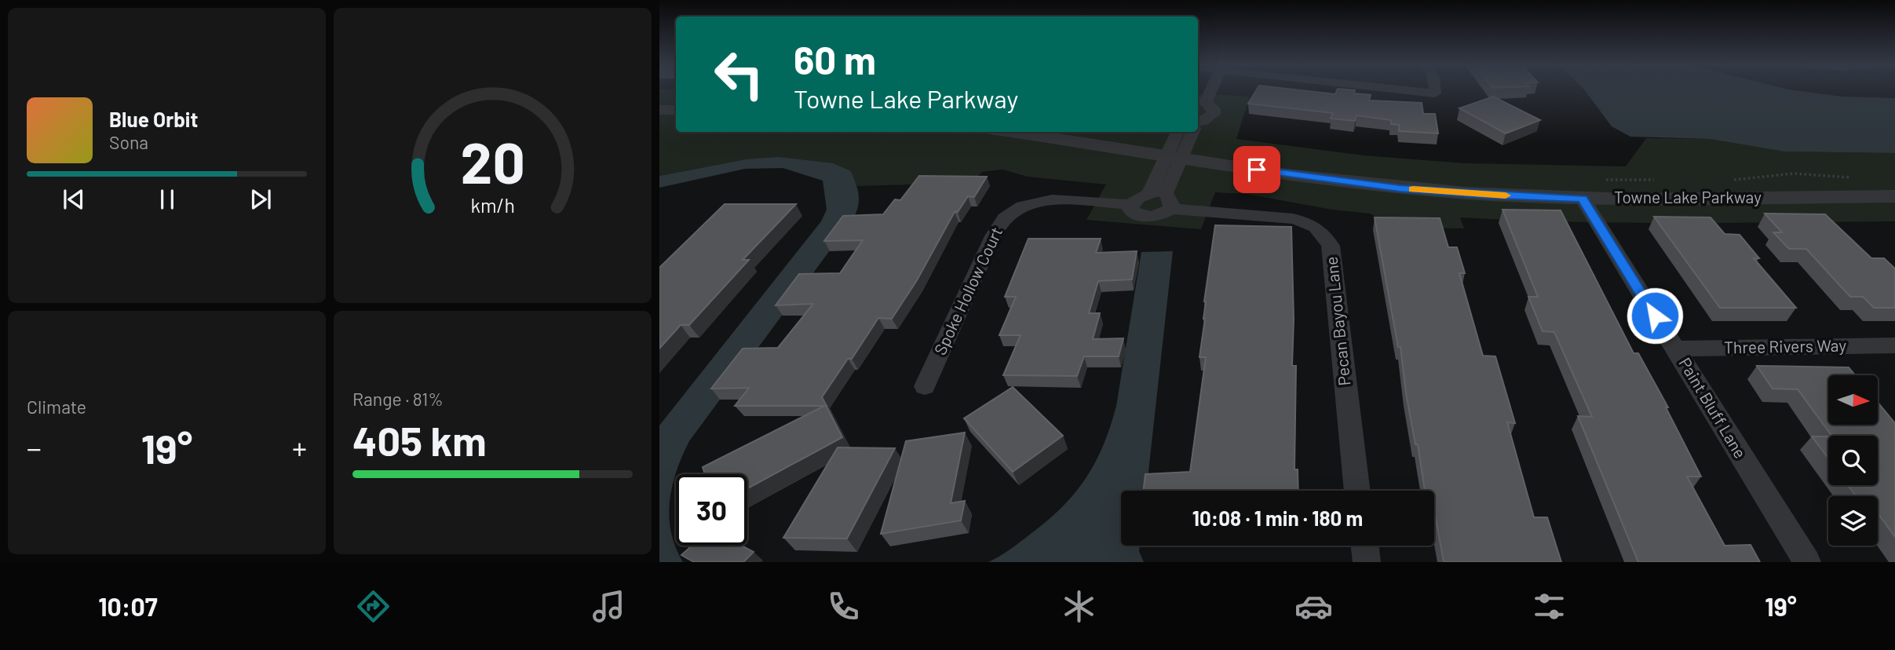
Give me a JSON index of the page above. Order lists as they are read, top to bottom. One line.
{"streets":{"street":["Towne Lake Parkway","Spoke Hollow Court","Pecan Bayou Lane","Three Rivers Way","Paint Bluff Lane"]},"crossings":[["Towne Lake Parkway","Paint Bluff Lane"],["Three Rivers Way","Paint Bluff Lane"]],"north":"right","page":{"turn":["60 m","Towne Lake Parkway"],"song":["Blue Orbit","Sona"],"tile":["Climate",["Range · 81%","405 km"]],"heat":["−","19°","+"],"limit":"30","trip":"10:08 · 1 min · 180 m","tabs":["10:07","19°"],"gauge":["20","km/h"]}}
